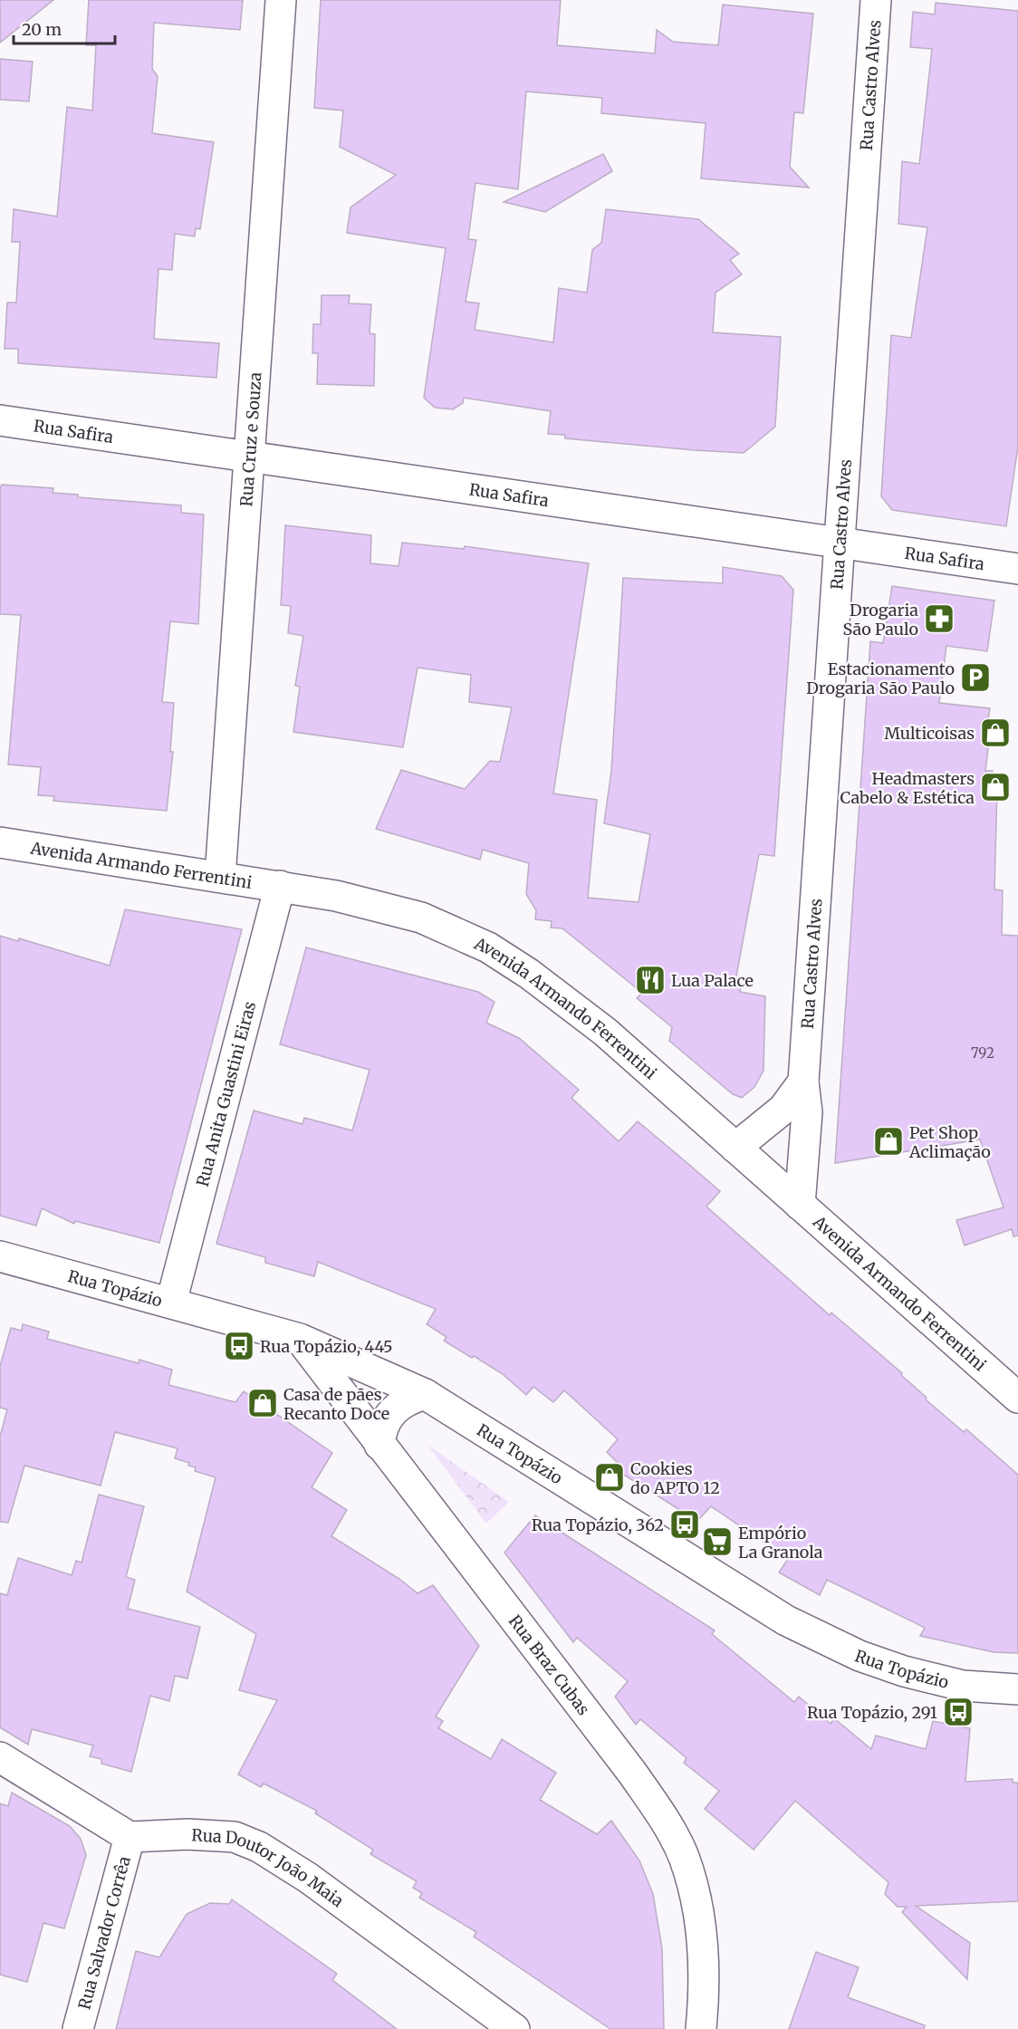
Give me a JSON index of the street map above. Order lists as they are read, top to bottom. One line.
{"streets":{"street":["Rua Castro Alves","Rua Safira","Rua Cruz e Souza","Avenida Armando Ferrentini","Rua Anita Guastini Eiras","Rua Topázio","Rua Braz Cubas","Rua Doutor João Maia","Rua Salvador Corrêa"]},"crossings":[["Rua Castro Alves","Rua Safira"],["Rua Castro Alves","Avenida Armando Ferrentini"],["Rua Safira","Rua Cruz e Souza"],["Rua Cruz e Souza","Avenida Armando Ferrentini"],["Avenida Armando Ferrentini","Rua Anita Guastini Eiras"],["Rua Anita Guastini Eiras","Rua Topázio"],["Rua Topázio","Rua Braz Cubas"],["Rua Doutor João Maia","Rua Salvador Corrêa"]],"places":{"pharmacy":["Drogaria São Paulo"],"parking":["Estacionamento Drogaria São Paulo"],"shop":["Multicoisas","Headmasters Cabelo & Estética","Pet Shop Aclimação","Casa de pães Recanto Doce","Cookies do APTO 12"],"restaurant":["Lua Palace"],"bus stop":["Rua Topázio, 445","Rua Topázio, 362","Rua Topázio, 291"],"supermarket":["Empório La Granola"]},"house_numbers":["792"],"scale_bar":"20 m"}
